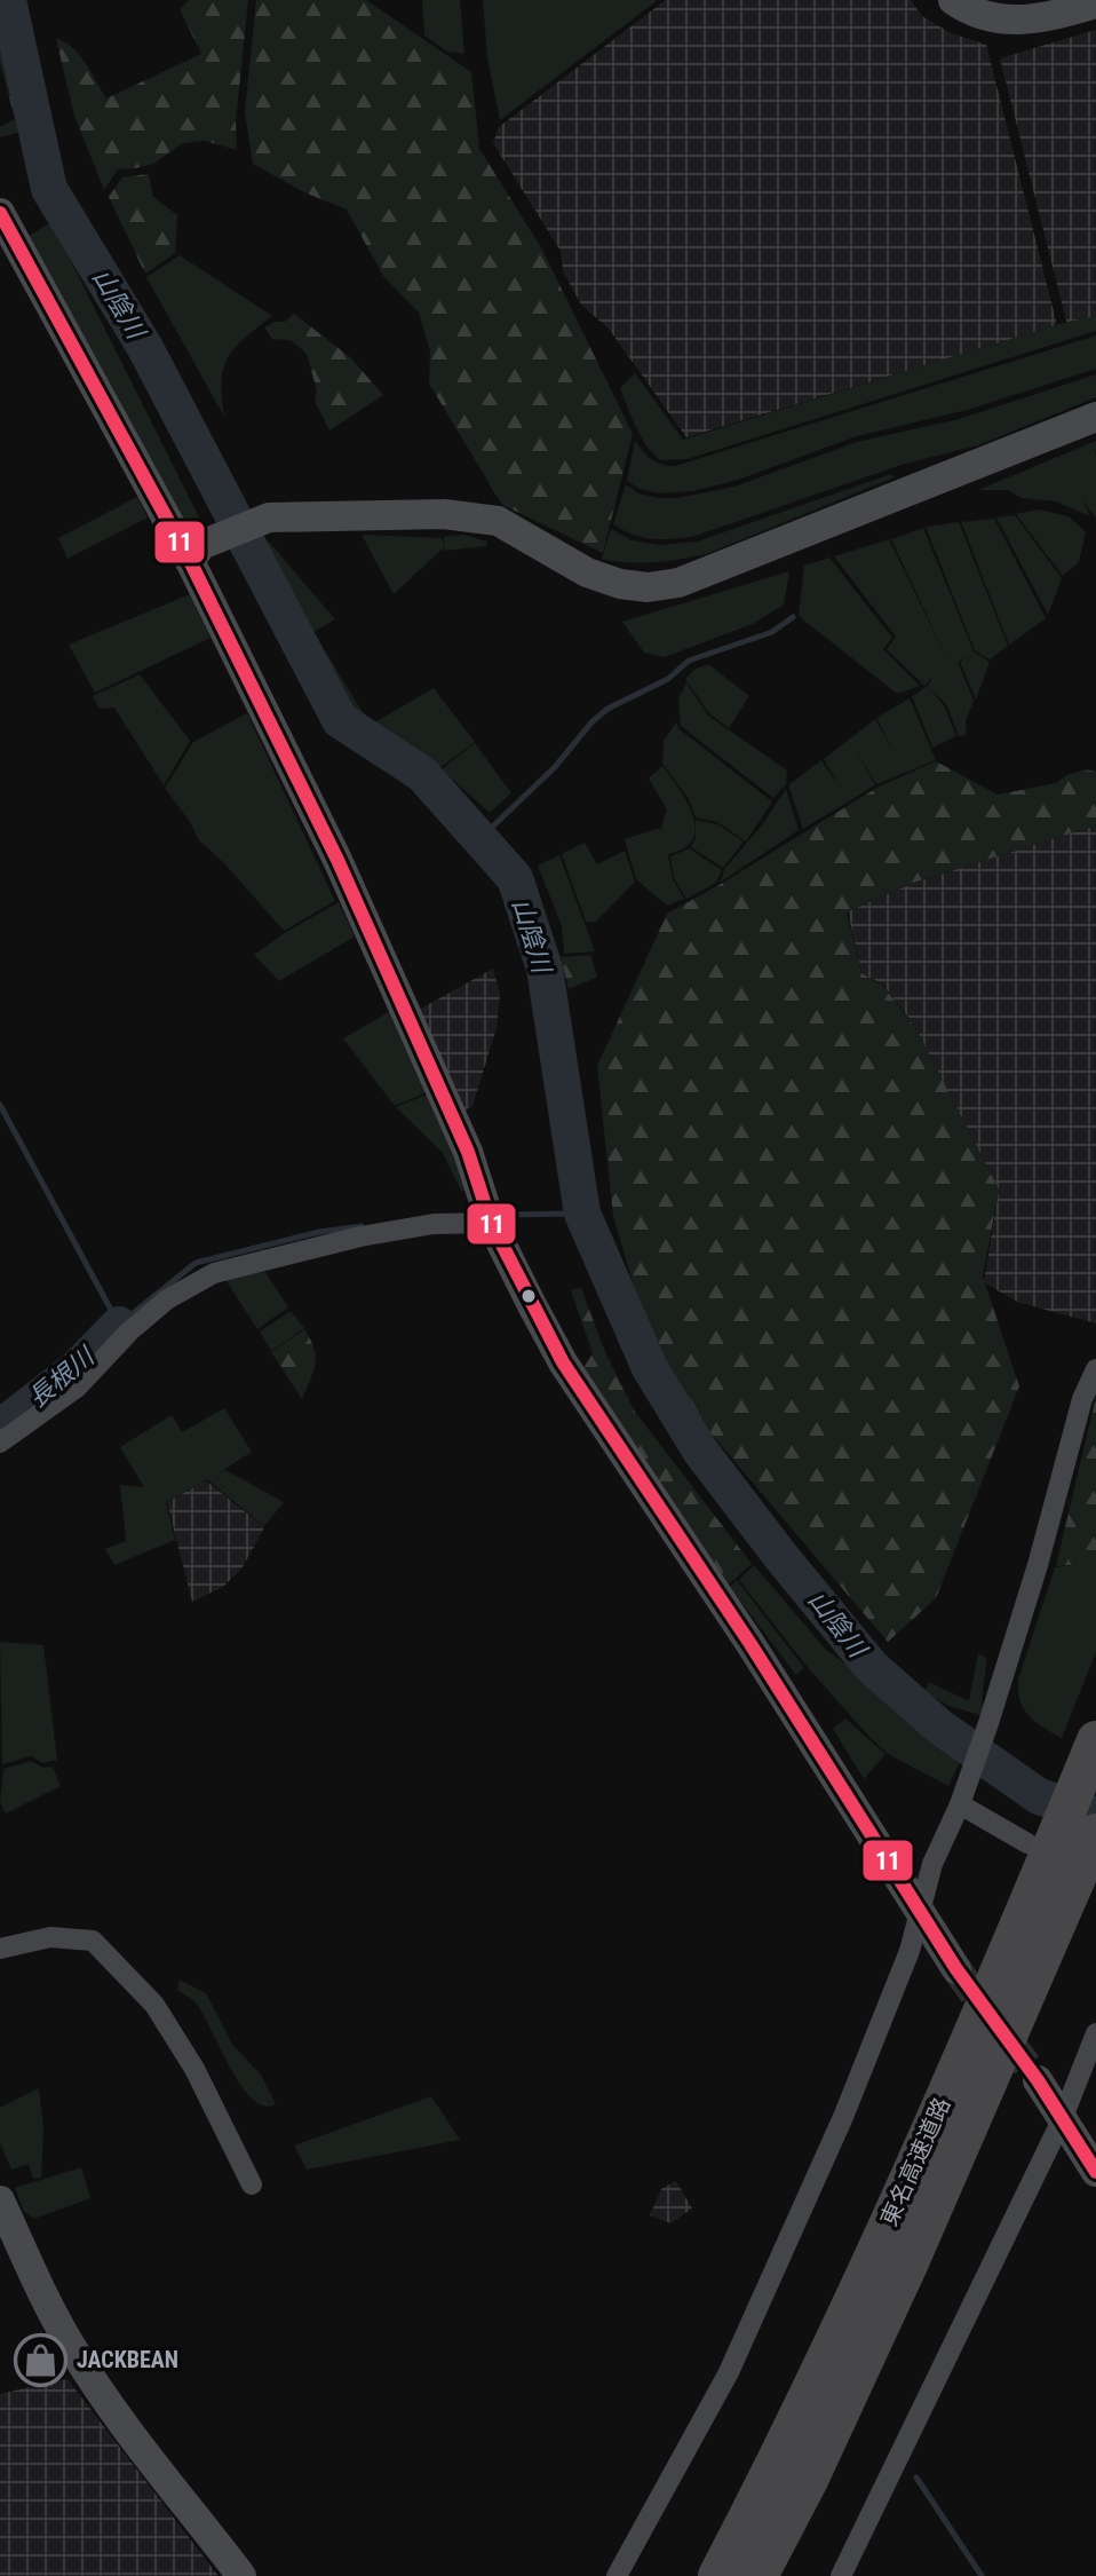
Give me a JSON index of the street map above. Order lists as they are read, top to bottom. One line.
{"streets":{"highway":["東名高速道路"]},"water":["山陰川","長根川"],"places":{"shop":["JACKBEAN"]},"lines":["transit line 11"]}
